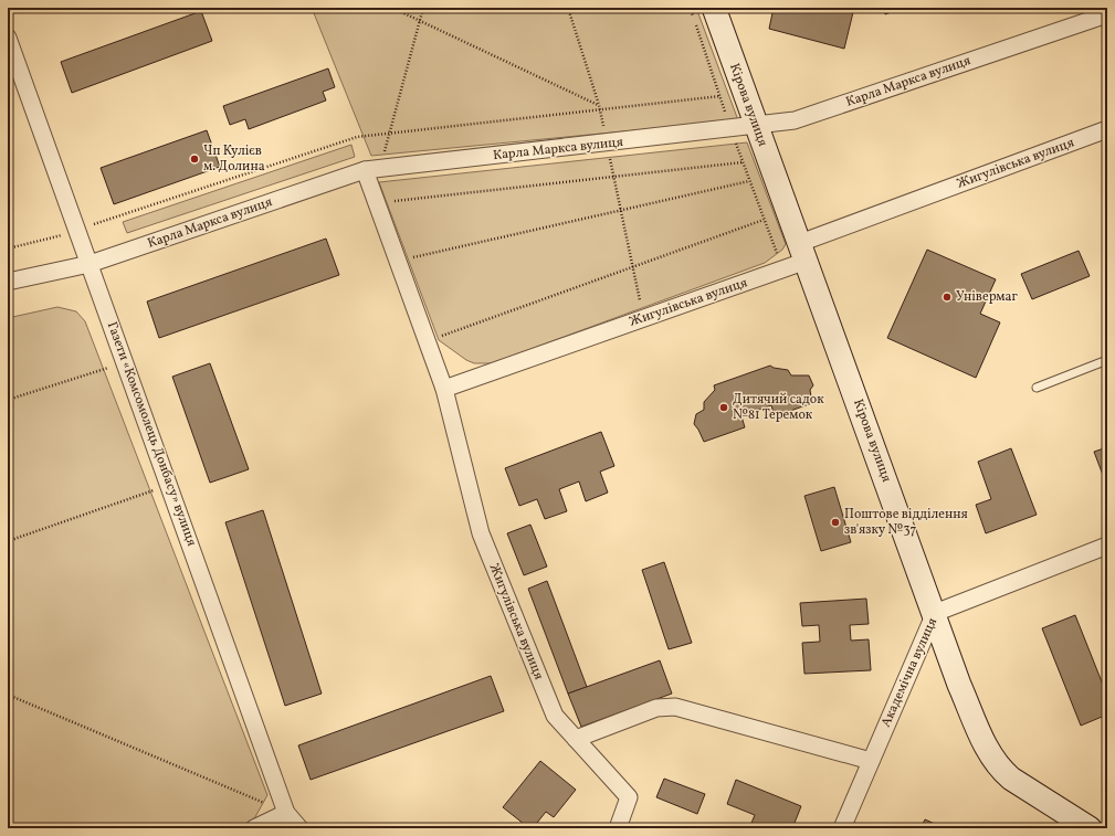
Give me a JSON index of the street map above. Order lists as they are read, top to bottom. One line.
{"streets":{"main road":["Кірова вулиця"],"street":["Карла Маркса вулиця","Жигулівська вулиця","Газети «Комсомолець Донбасу» вулиця","Академічна вулиця"]},"crossings":[["Карла Маркса вулиця","Кірова вулиця"],["Карла Маркса вулиця","Жигулівська вулиця"],["Карла Маркса вулиця","Газети «Комсомолець Донбасу» вулиця"],["Кірова вулиця","Жигулівська вулиця"],["Кірова вулиця","Академічна вулиця"]],"places":["Чп Кулієв м. Долина","Універмаг","Дитячий садок №81 Теремок","Поштове відділення зв'язку №37"]}
